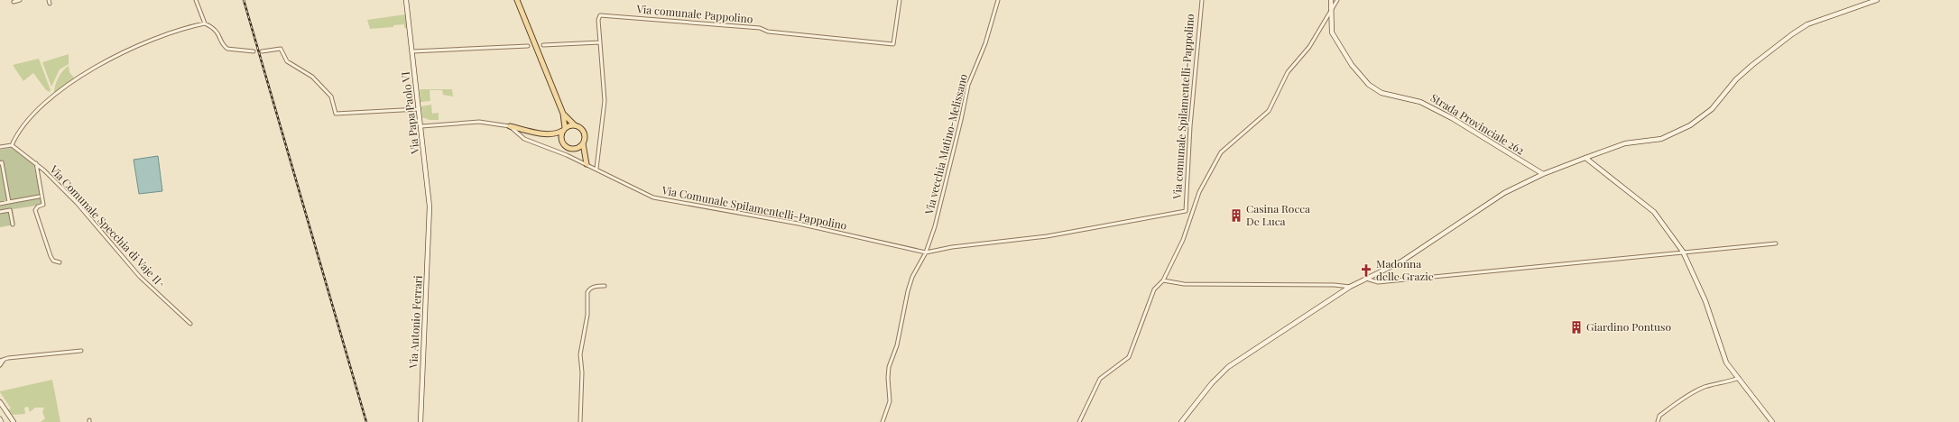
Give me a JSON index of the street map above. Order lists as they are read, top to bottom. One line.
{"streets":{"street":["Via comunale Pappolino","Via comunale Spilamentelli-Pappolino","Via Papa Paolo VI","Strada Provinciale 262","Via vecchia Matino-Melissano","Via Comunale Spilamentelli-Pappolino","Via Comunale Specchia di Vaje II^","Via Antonio Ferrari"]},"crossings":[["Via comunale Spilamentelli-Pappolino","Via vecchia Matino-Melissano"],["Via comunale Spilamentelli-Pappolino","Via Comunale Spilamentelli-Pappolino"],["Via Papa Paolo VI","Via Antonio Ferrari"],["Via vecchia Matino-Melissano","Via Comunale Spilamentelli-Pappolino"]],"places":{"building":["Casina Rocca De Luca","Giardino Pontuso"],"church":["Madonna delle Grazie"]}}
